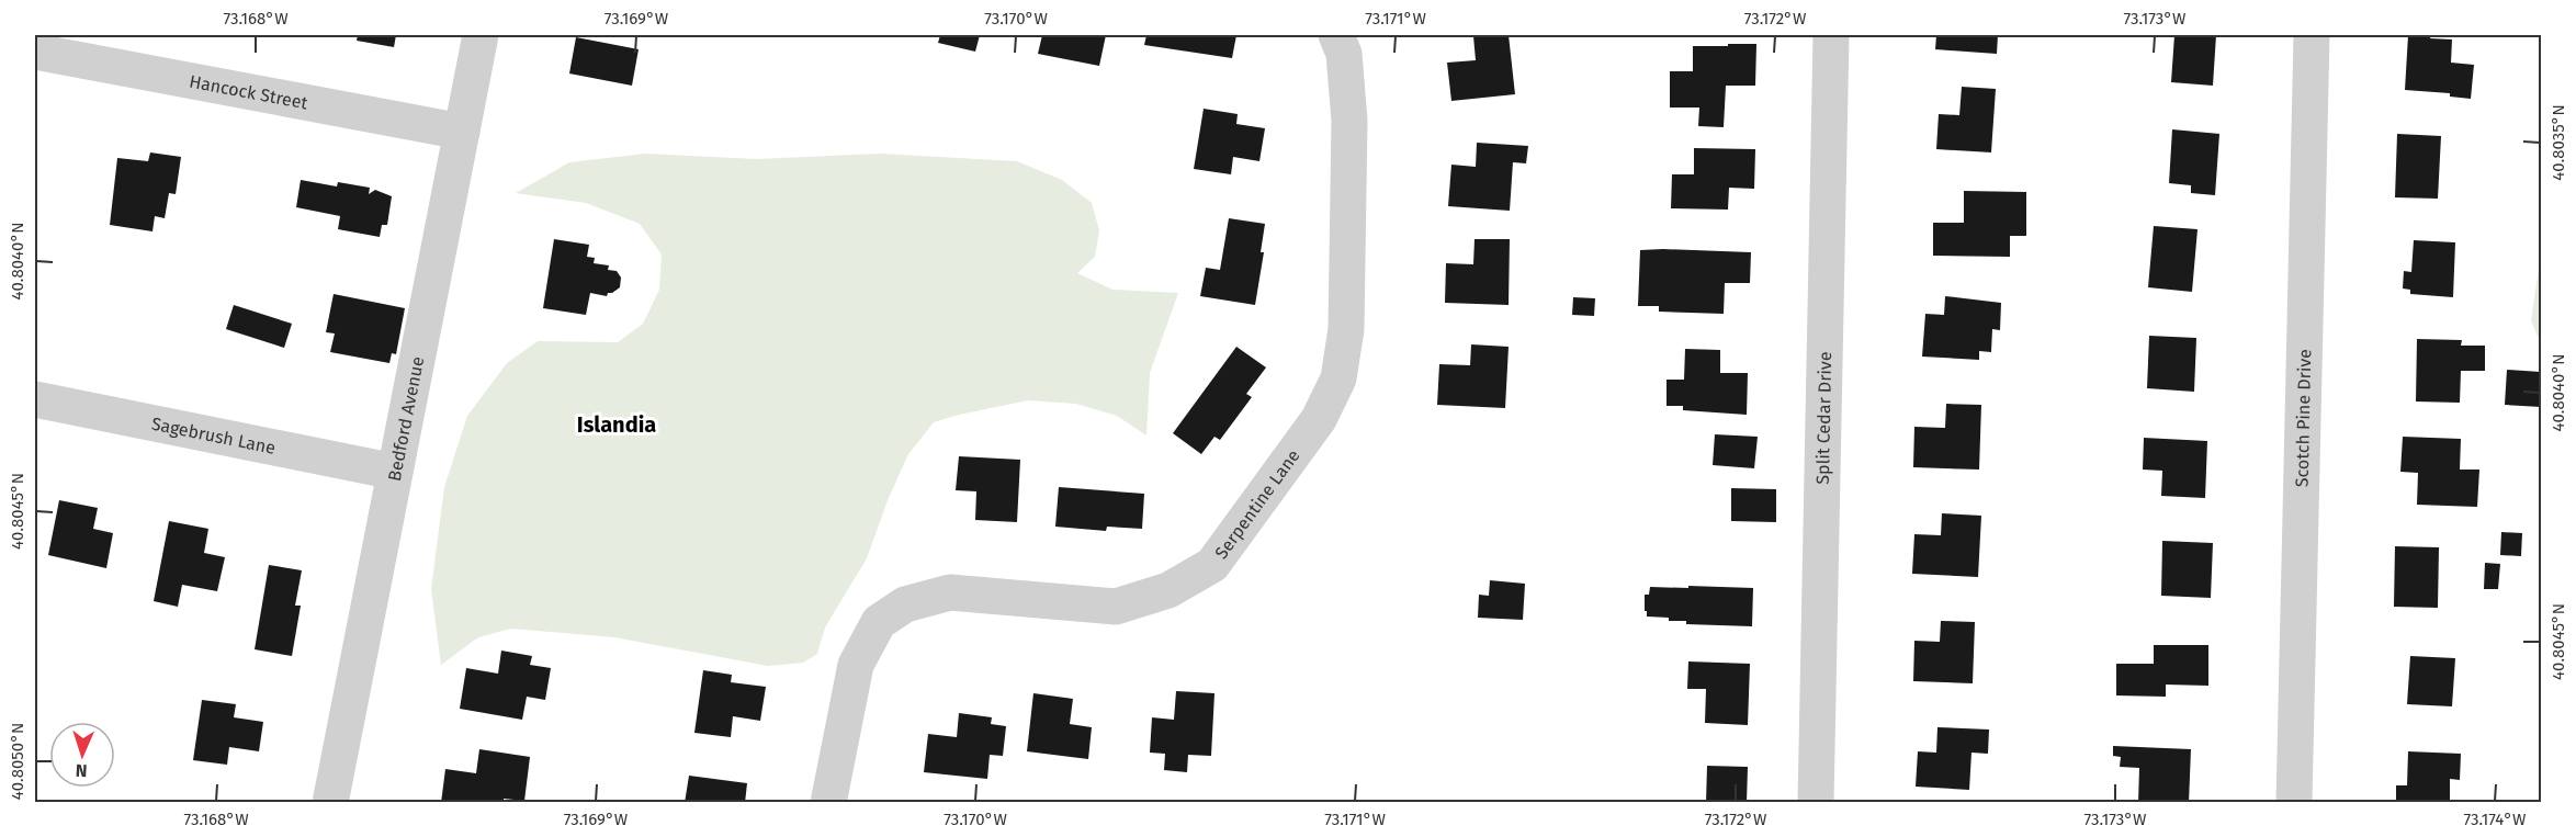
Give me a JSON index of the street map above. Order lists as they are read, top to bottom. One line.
{"streets":{"street":["Hancock Street","Bedford Avenue","Split Cedar Drive","Scotch Pine Drive","Sagebrush Lane","Serpentine Lane"]},"crossings":[["Hancock Street","Bedford Avenue"],["Bedford Avenue","Sagebrush Lane"]],"districts":["Islandia"],"north":"bottom","coordinates":["73.168°W","73.169°W","73.170°W","73.171°W","73.172°W","73.173°W","40.8035°N","40.8040°N","40.8045°N","40.8050°N","73.174°W"]}
